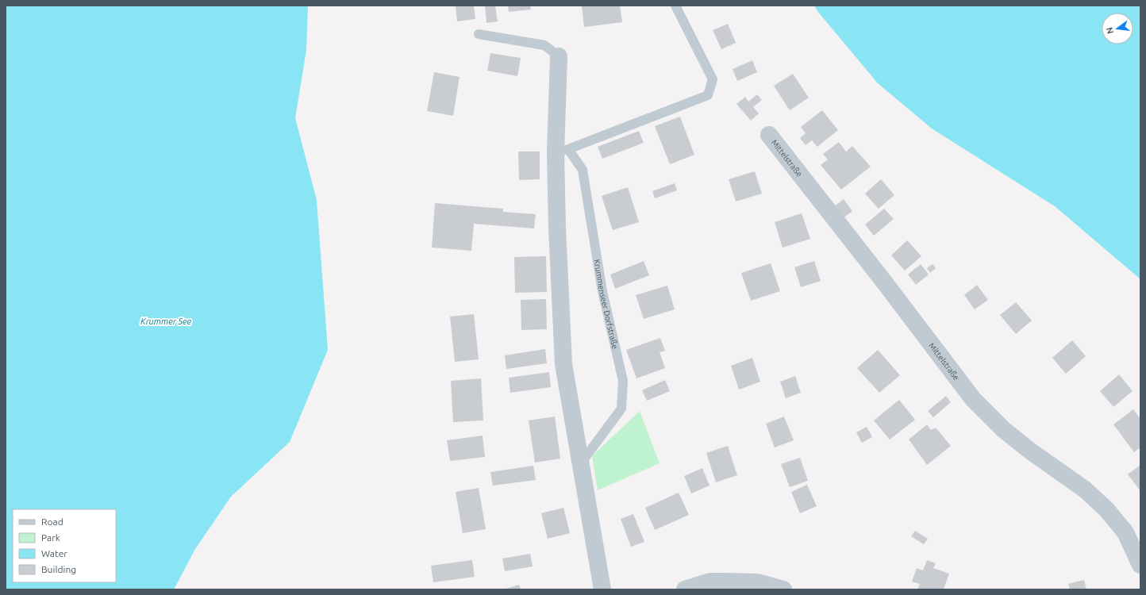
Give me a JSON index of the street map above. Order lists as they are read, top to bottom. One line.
{"streets":{"street":["Mittelstraße"],"lane":["Krummenseer Dorfstraße"]},"water":["Krummer See"],"legend":["Road","Park","Water","Building"],"north":"left"}
